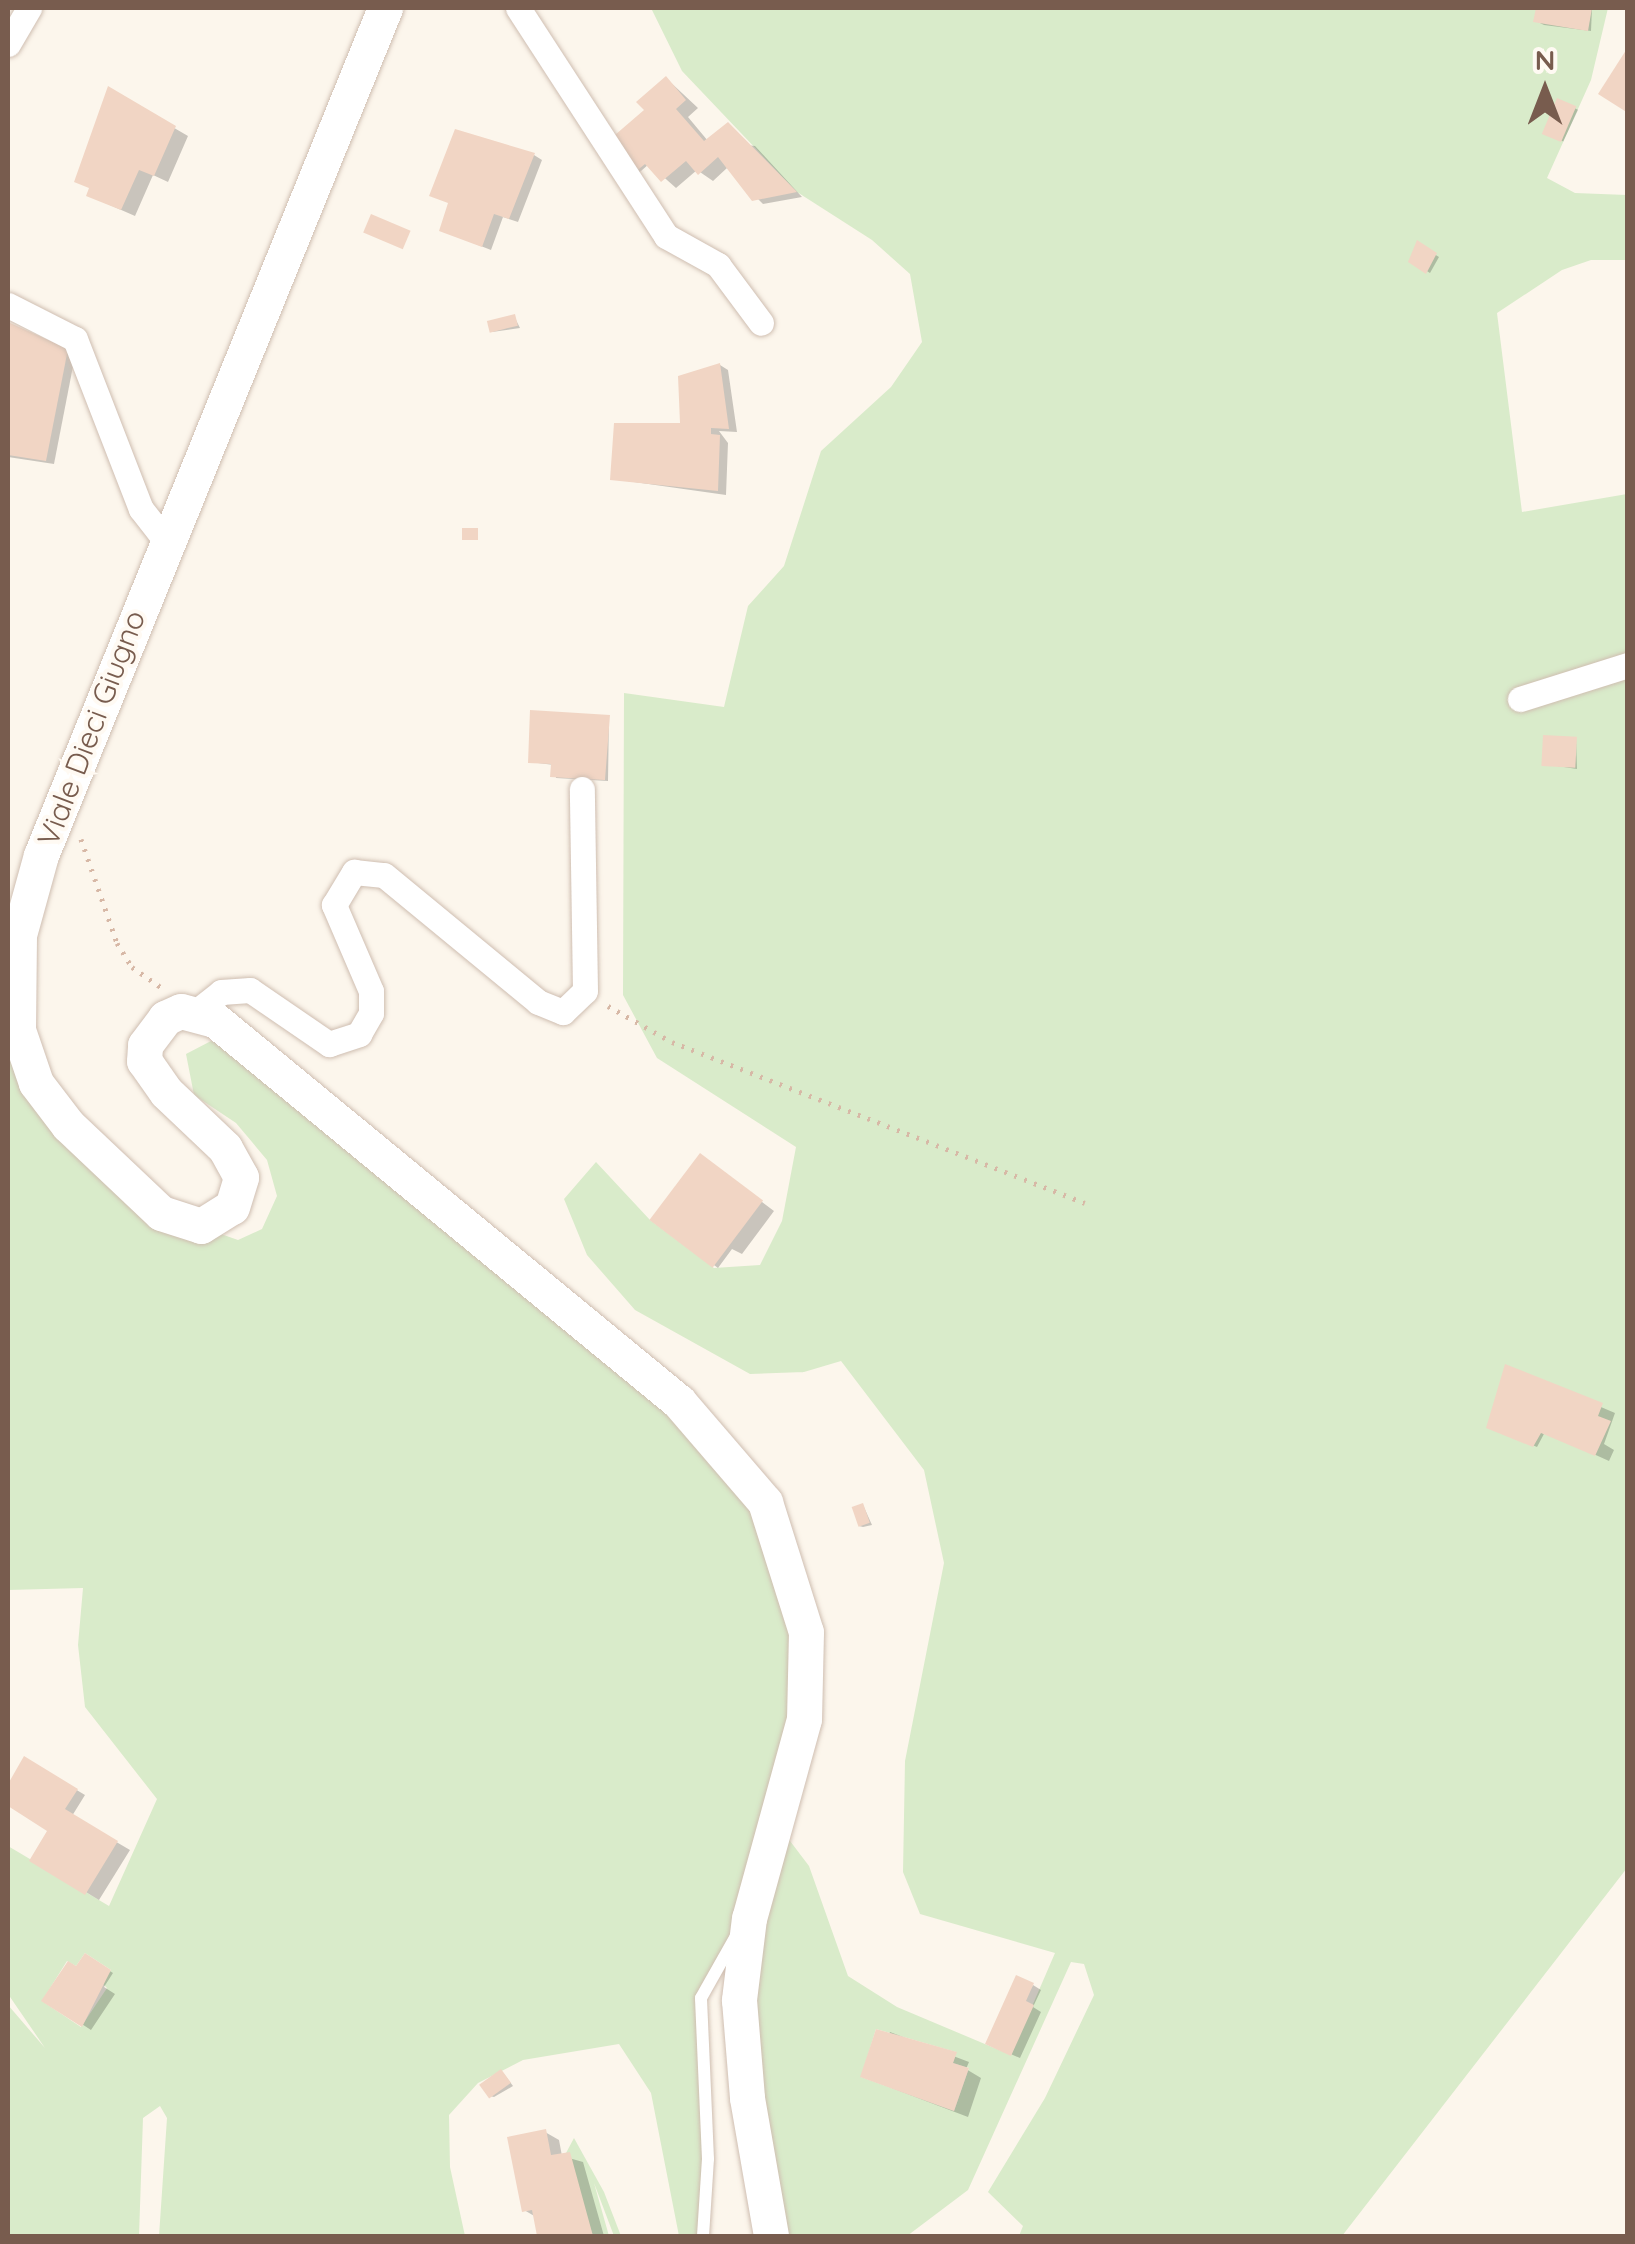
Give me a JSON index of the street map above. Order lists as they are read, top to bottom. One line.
{"streets":{"main road":["Viale Dieci Giugno"]},"north":"top"}
